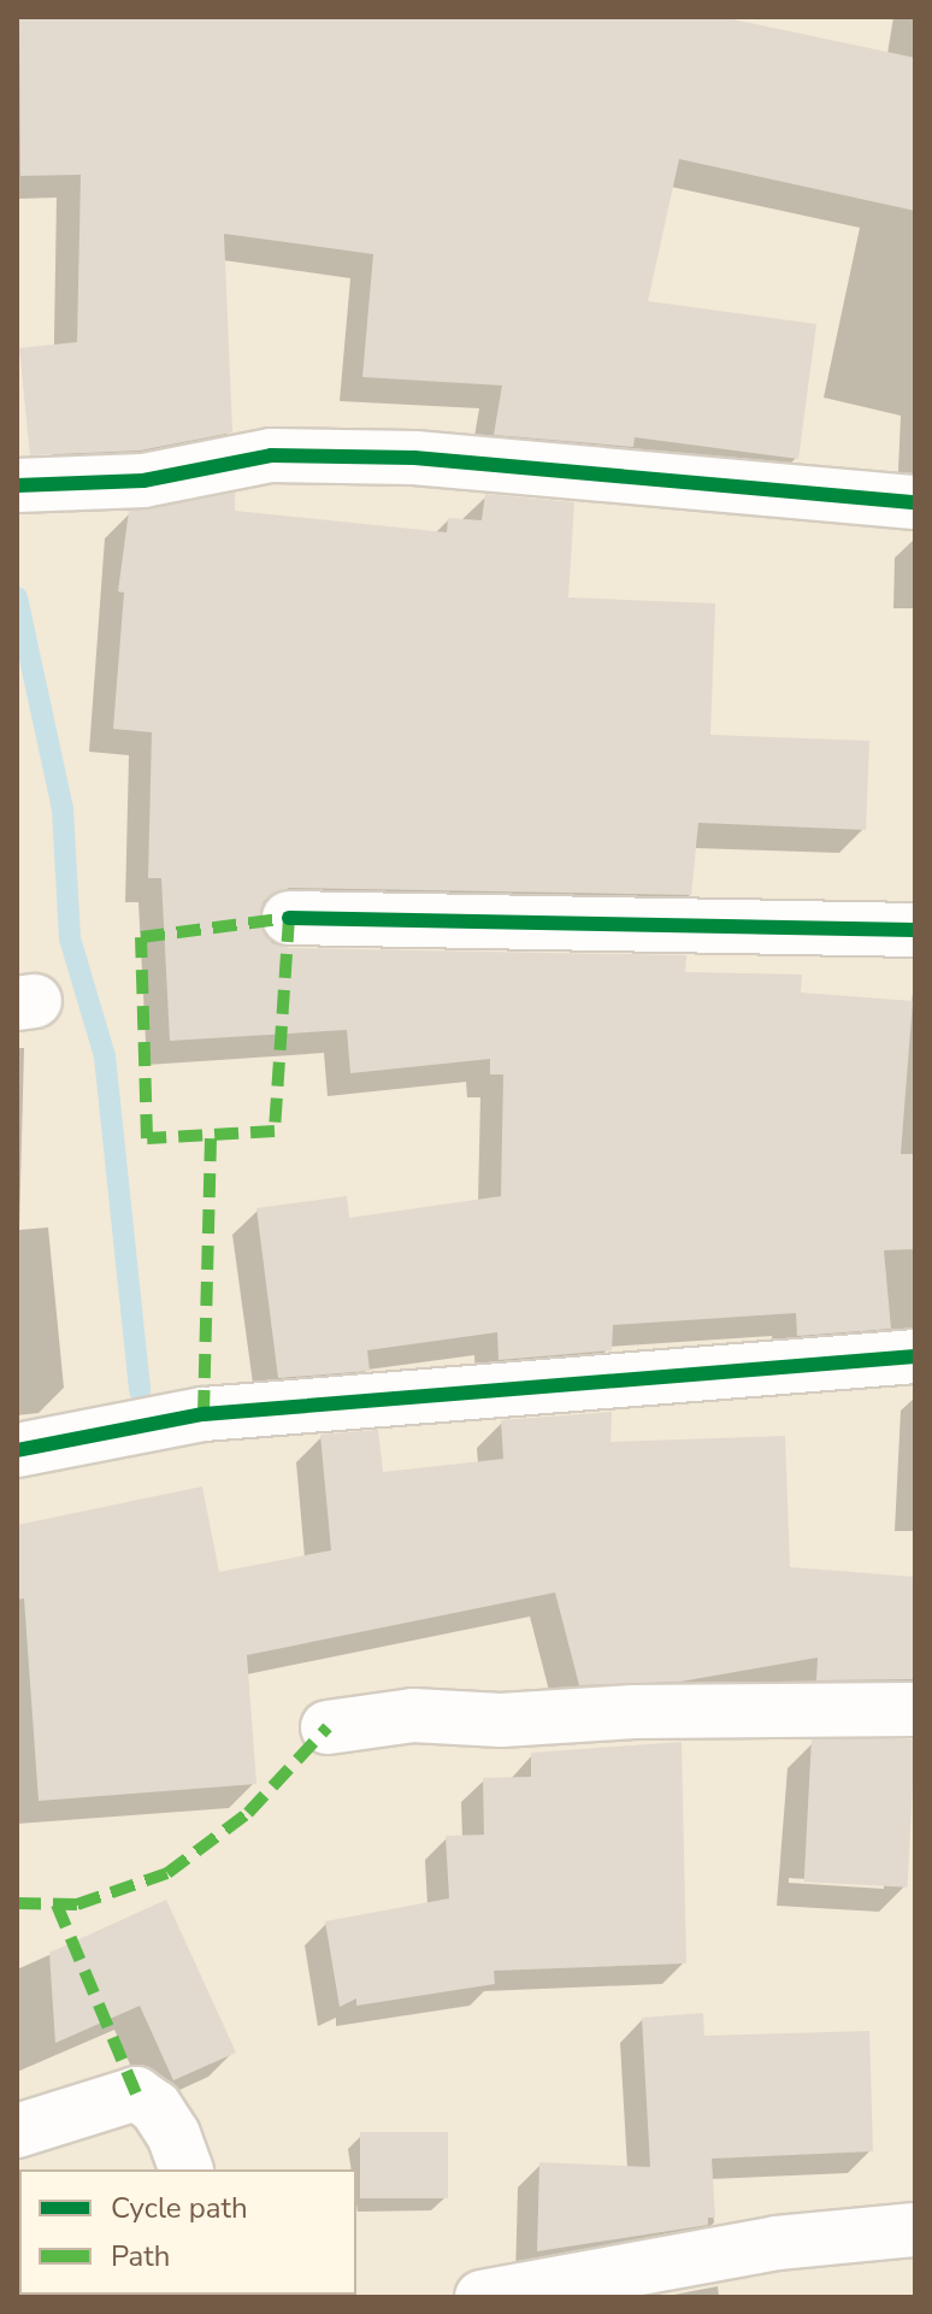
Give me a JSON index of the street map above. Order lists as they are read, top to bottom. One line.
{"legend":["Cycle path","Path"]}
